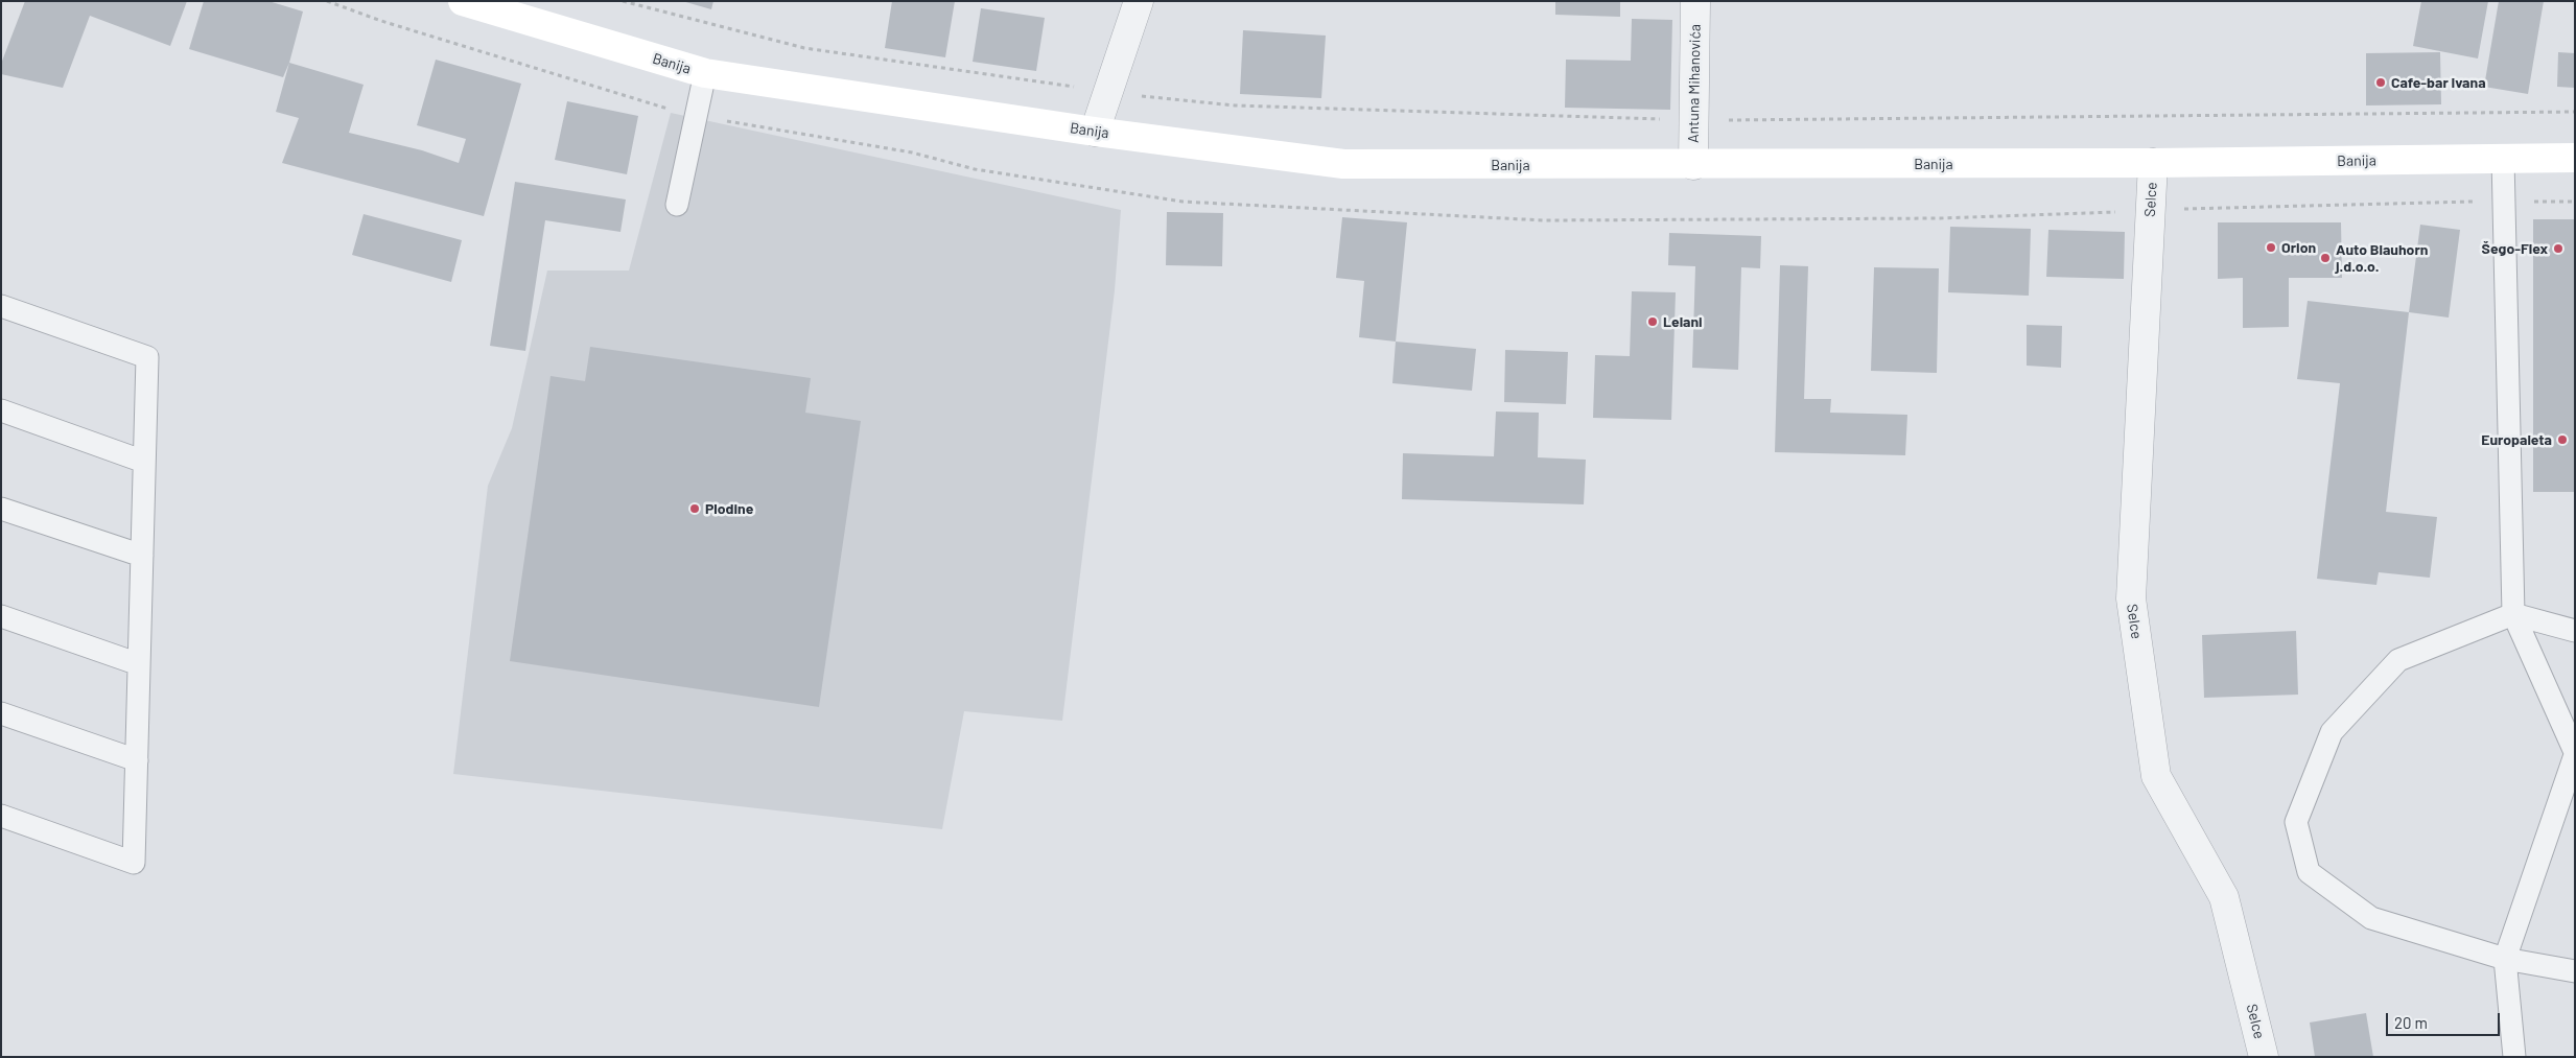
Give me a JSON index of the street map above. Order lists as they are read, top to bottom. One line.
{"streets":{"main road":["Banija"],"street":["Antuna Mihanovića","Selce"]},"crossings":[["Banija","Antuna Mihanovića"],["Banija","Selce"]],"places":["Cafe-bar Ivana","Orion","Šego-Flex","Auto Blauhorn j.d.o.o.","Lelani","Europaleta","Plodine"],"scale_bar":"20 m"}
